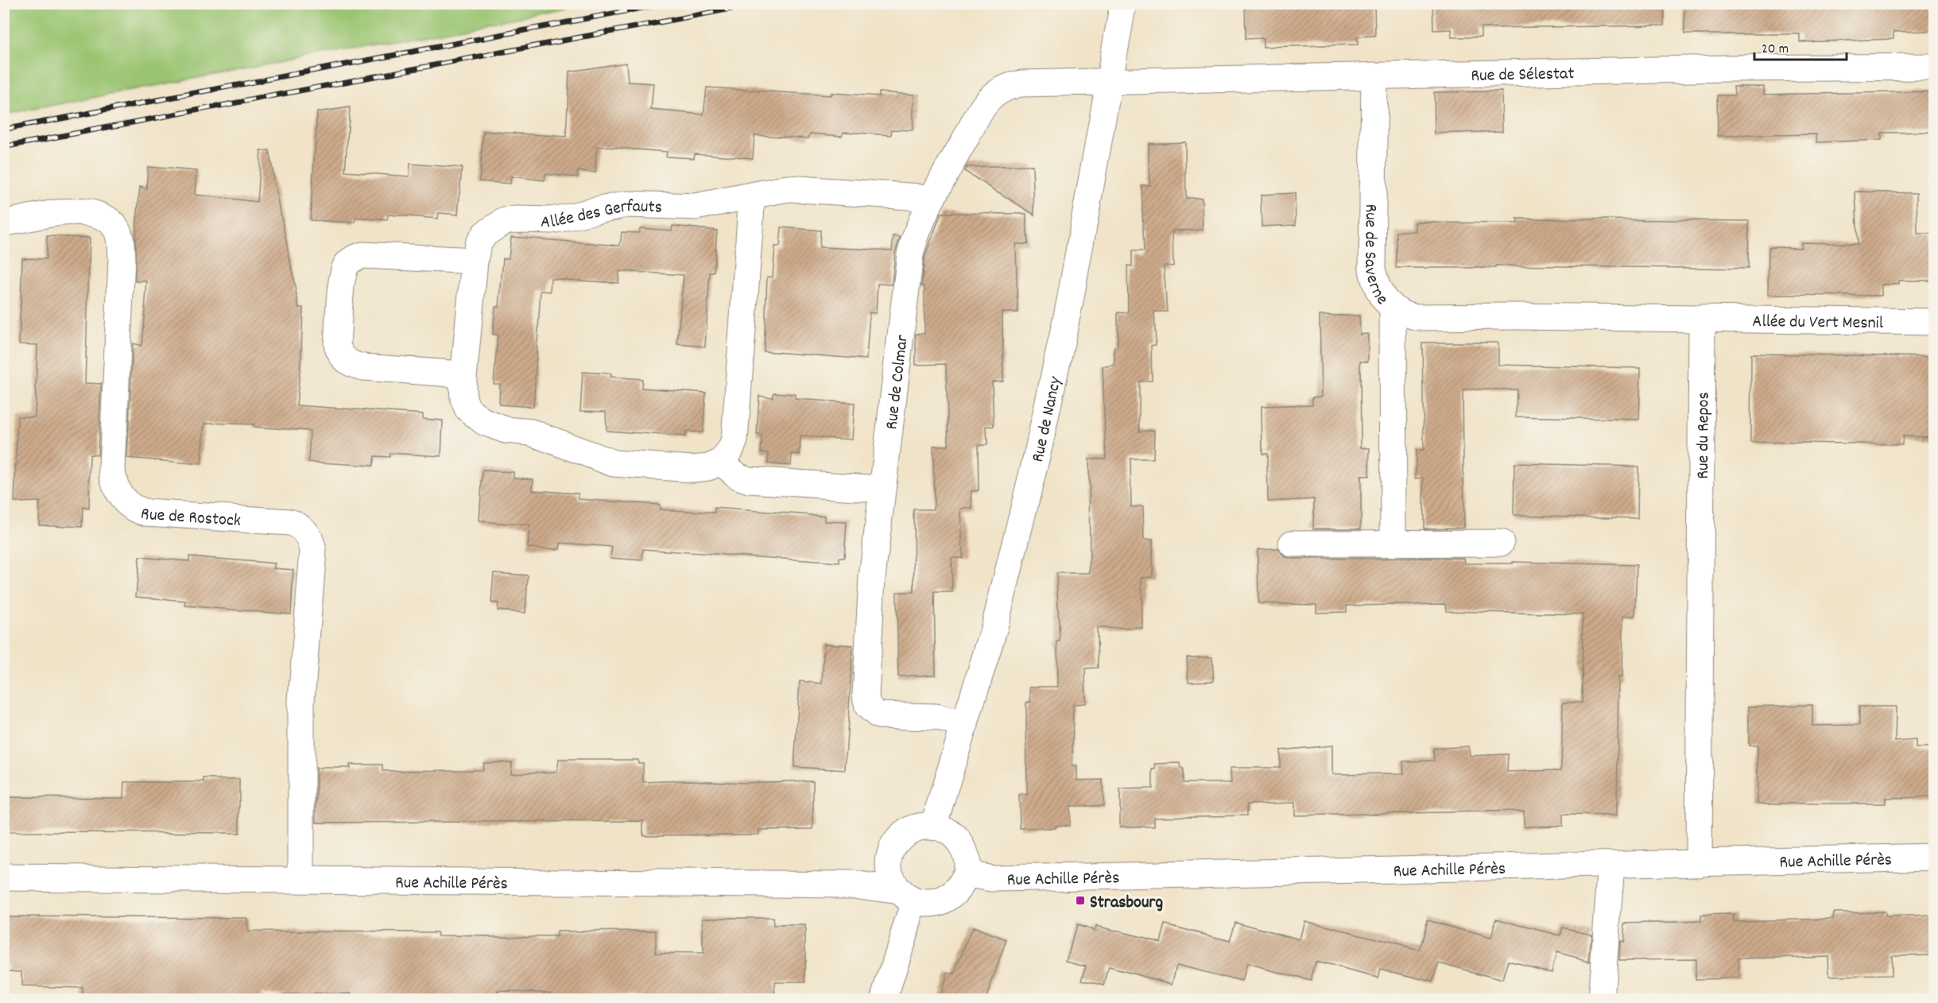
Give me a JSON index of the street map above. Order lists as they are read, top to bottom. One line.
{"streets":{"street":["Rue de Sélestat","Allée des Gerfauts","Rue de Saverne","Allée du Vert Mesnil","Rue de Colmar","Rue de Nancy","Rue du Repos","Rue de Rostock","Rue Achille Pérès"]},"crossings":[["Rue de Sélestat","Rue de Saverne"],["Rue de Sélestat","Rue de Colmar"],["Rue de Sélestat","Rue de Nancy"],["Allée des Gerfauts","Rue de Colmar"],["Allée du Vert Mesnil","Rue du Repos"],["Rue de Colmar","Rue de Nancy"],["Rue de Nancy","Rue Achille Pérès"],["Rue du Repos","Rue Achille Pérès"],["Rue de Rostock","Rue Achille Pérès"]],"places":{"transit":["Strasbourg"]},"scale_bar":"20 m"}
